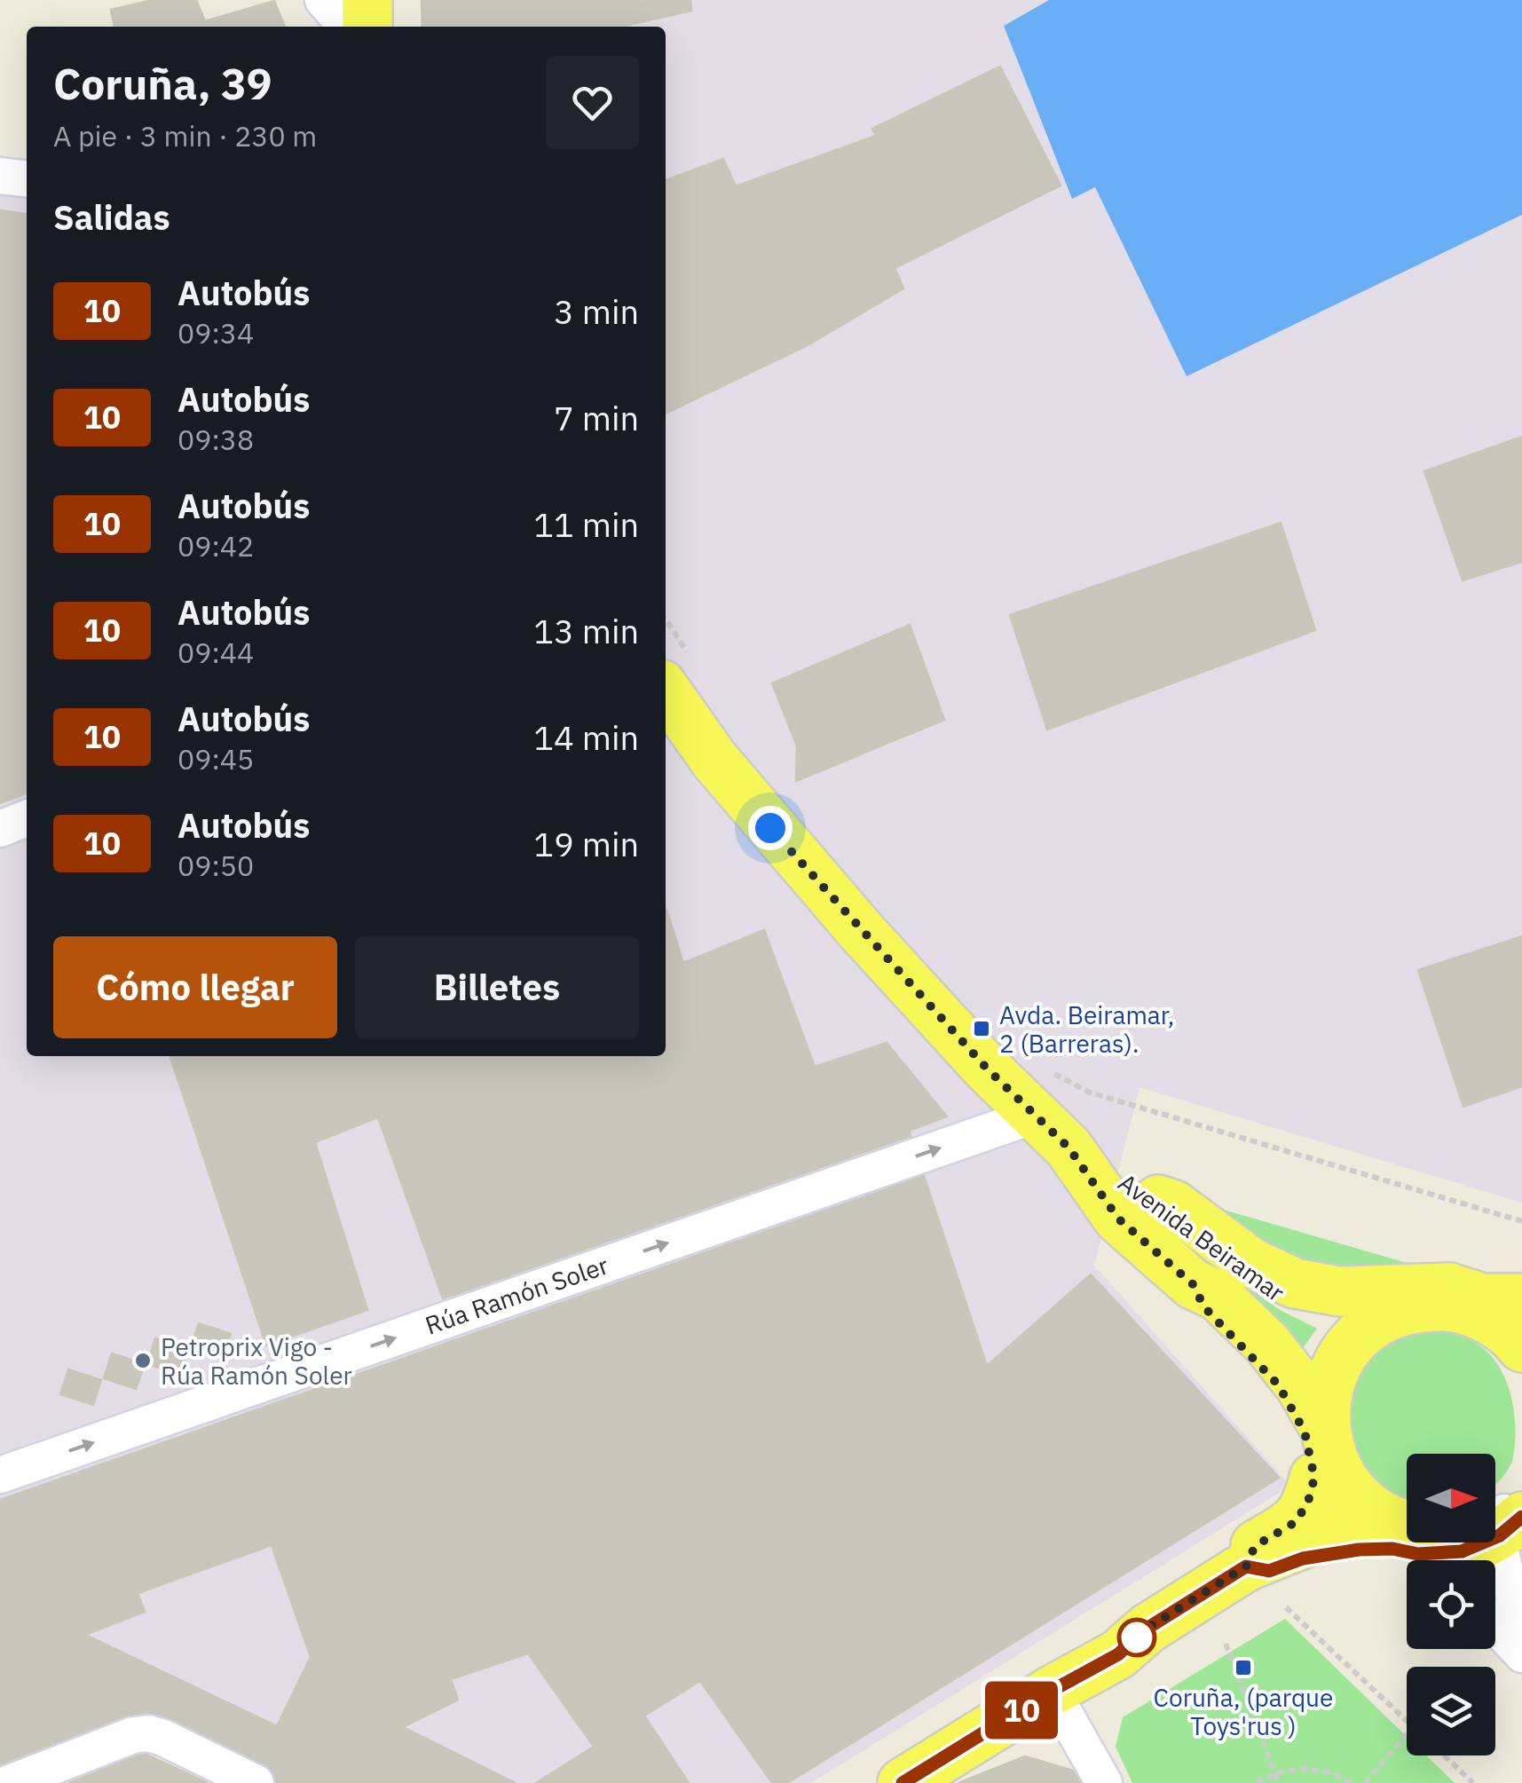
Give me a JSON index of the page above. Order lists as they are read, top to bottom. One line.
{"streets":{"main road":["Avenida Beiramar"],"street":["Rúa Ramón Soler"]},"crossings":[["Avenida Beiramar","Rúa Ramón Soler"]],"one_way":["Rúa Ramón Soler"],"places":{"transit":["Avda. Beiramar, 2 (Barreras).","Coruña, (parque Toys'rus )"],"other":["Petroprix Vigo - Rúa Ramón Soler"]},"lines":["bus line 10"],"north":"right","page":{"on_map":"10","heading":[["Coruña, 39","A pie · 3 min · 230 m"],"Salidas"],"list":[{"mark":"10","name":"Autobús","note":"09:34","value":"3 min"},{"mark":"10","name":"Autobús","note":"09:38","value":"7 min"},{"mark":"10","name":"Autobús","note":"09:42","value":"11 min"},{"mark":"10","name":"Autobús","note":"09:44","value":"13 min"},{"mark":"10","name":"Autobús","note":"09:45","value":"14 min"},{"mark":"10","name":"Autobús","note":"09:50","value":"19 min"}],"buttons":["Cómo llegar","Billetes"]}}
